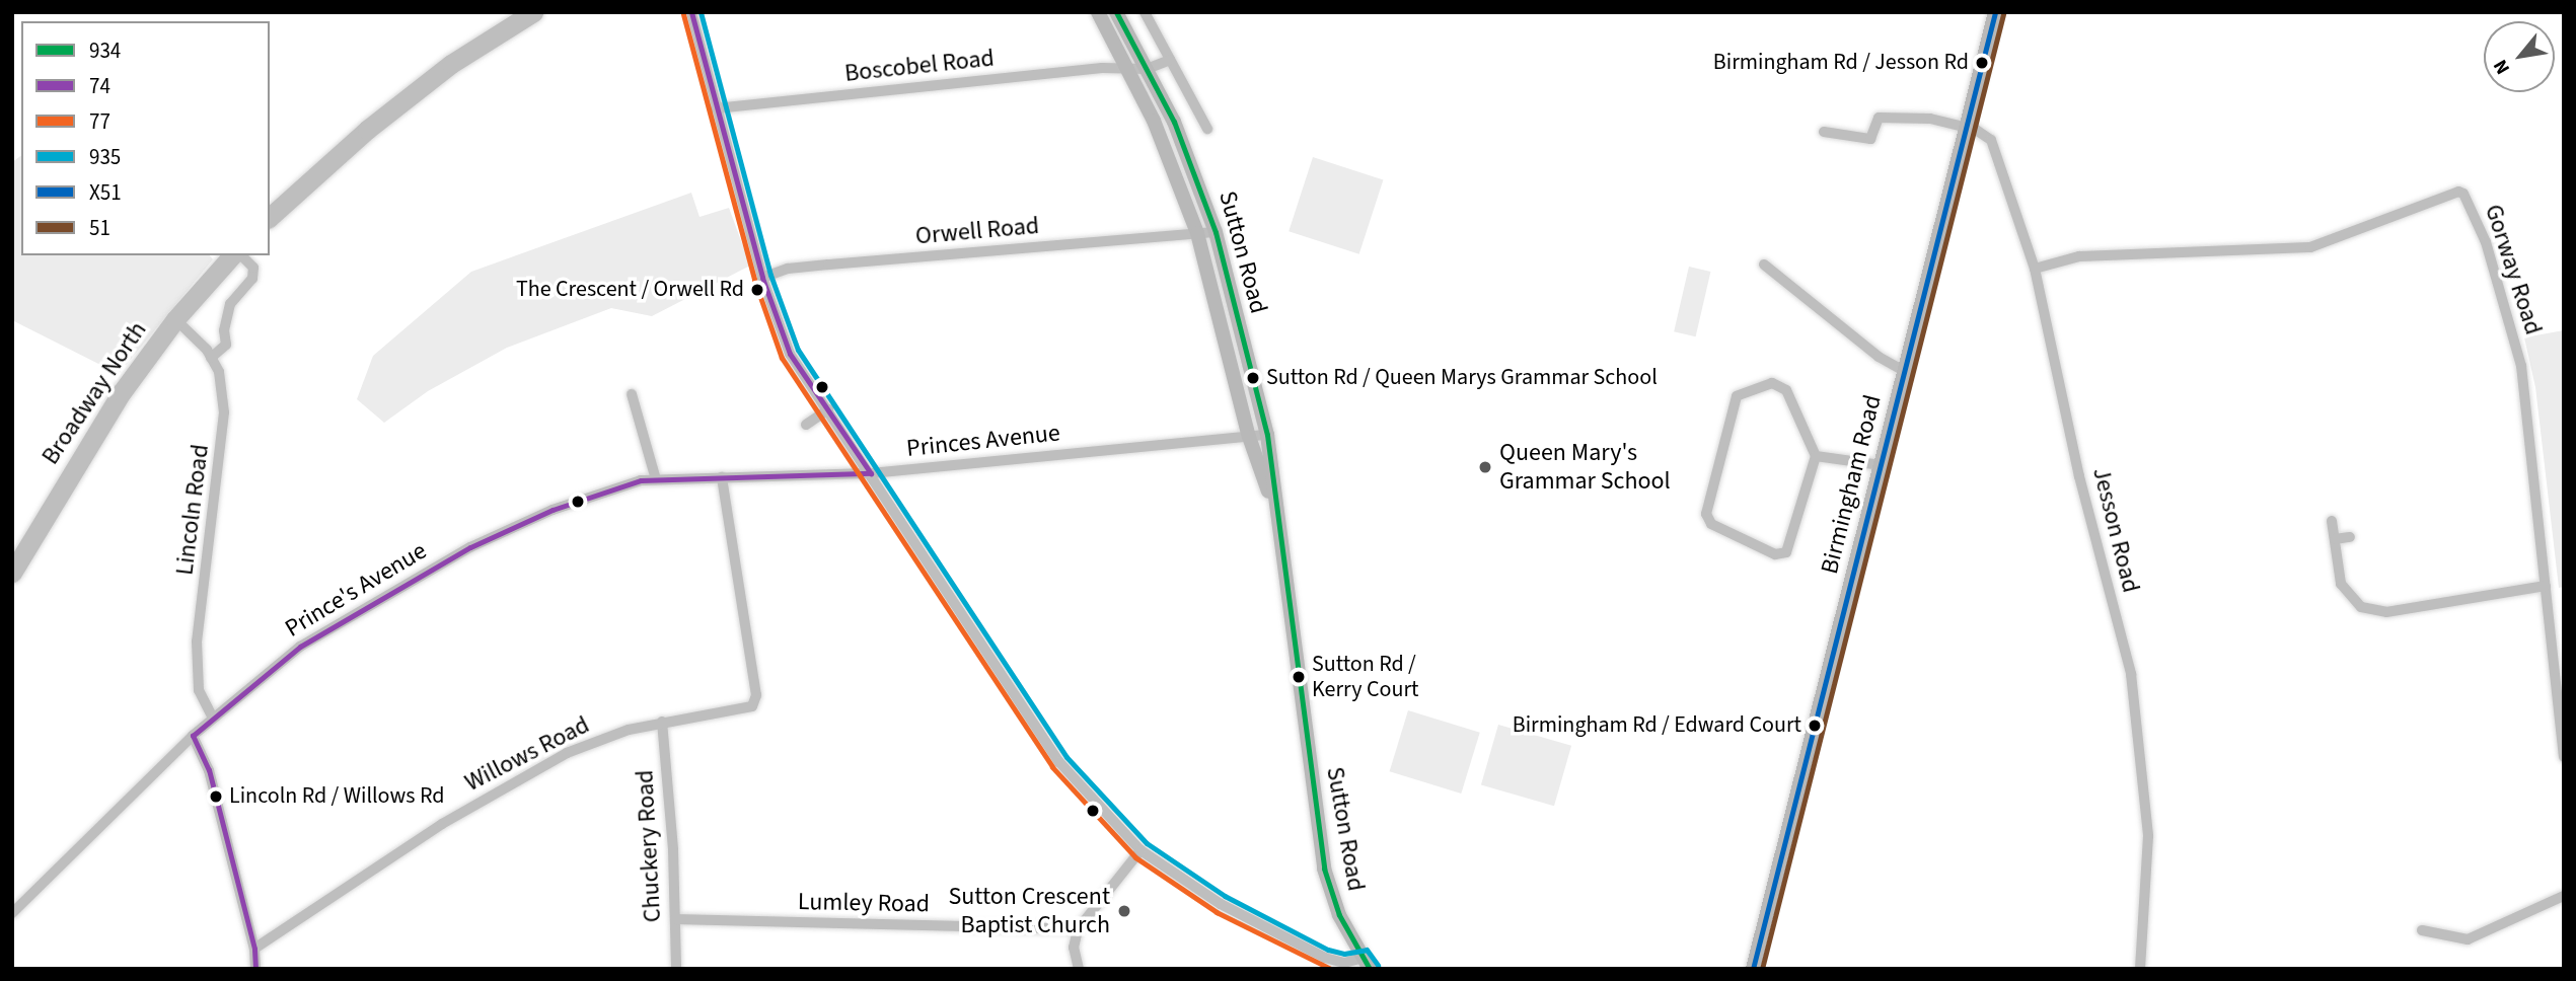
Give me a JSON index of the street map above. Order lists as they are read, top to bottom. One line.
{"streets":{"highway":["Broadway North"],"street":["Boscobel Road","Orwell Road","Sutton Road","Gorway Road","Princes Avenue","Birmingham Road","Lincoln Road","Jesson Road","Prince's Avenue","Willows Road","Chuckery Road","Lumley Road"]},"crossings":[["Boscobel Road","Sutton Road"],["Orwell Road","Sutton Road"],["Sutton Road","Princes Avenue"],["Gorway Road","Jesson Road"],["Broadway North","Lincoln Road"],["Princes Avenue","Prince's Avenue"],["Princes Avenue","Willows Road"],["Birmingham Road","Jesson Road"],["Lincoln Road","Prince's Avenue"],["Prince's Avenue","Willows Road"],["Willows Road","Chuckery Road"],["Chuckery Road","Lumley Road"]],"places":["Birmingham Rd / Jesson Rd","The Crescent / Orwell Rd","Sutton Rd / Queen Marys Grammar School","Queen Mary's Grammar School","Sutton Rd / Kerry Court","Birmingham Rd / Edward Court","Lincoln Rd / Willows Rd","Sutton Crescent Baptist Church"],"lines":["transit line 934","transit line 74","transit line 935","transit line X51","transit line 77","transit line 51"],"legend":["934","74","77","935","X51","51"],"north":"bottom left"}
